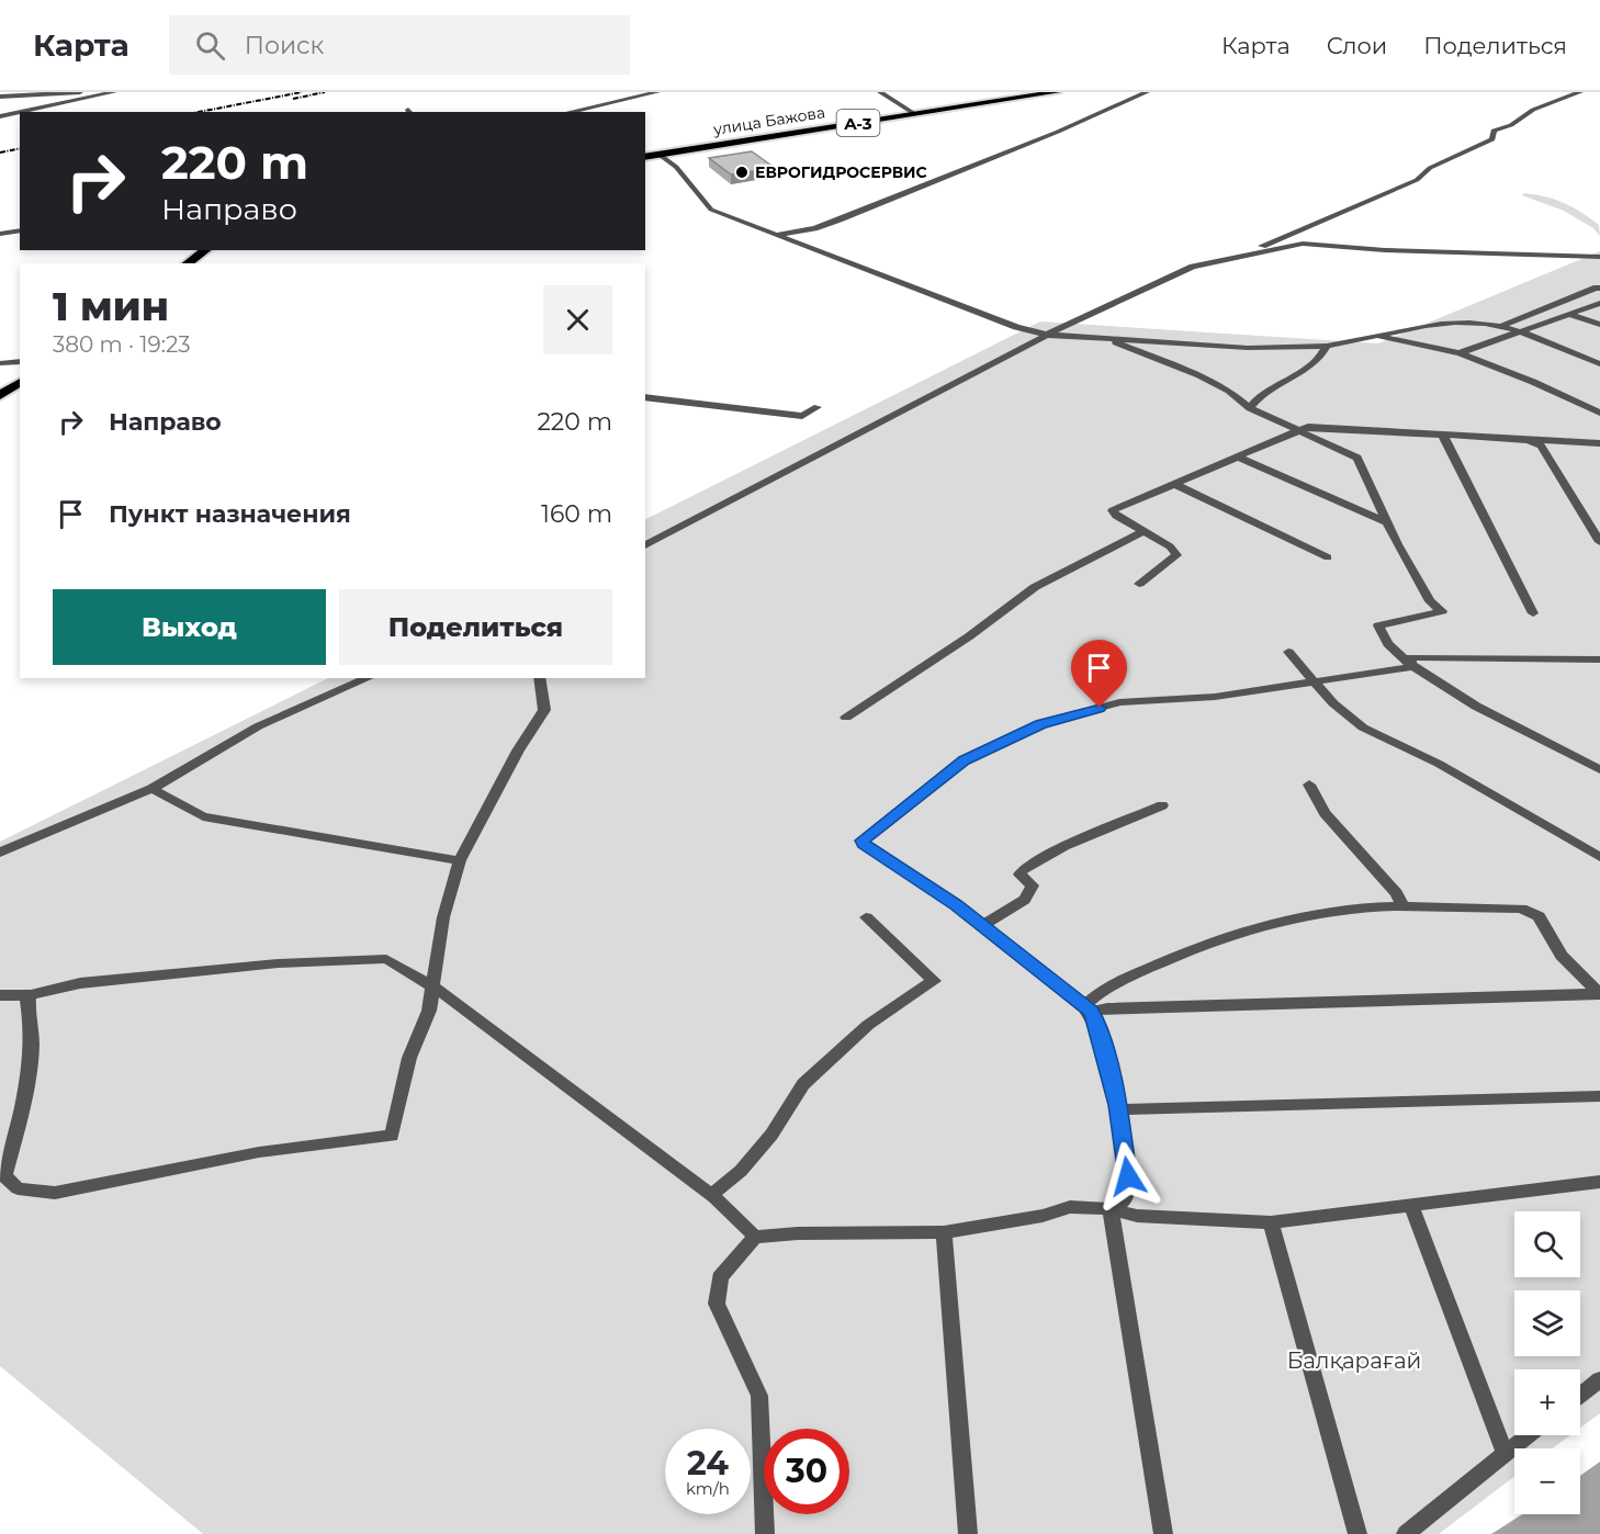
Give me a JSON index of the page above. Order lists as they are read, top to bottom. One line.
{"streets":{"highway":["улица Бажова","A-3"]},"parks":["Балқарағай"],"places":["ЕВРОГИДРОСЕРВИС"],"page":{"header":"Карта","search":"Поиск","nav":["Карта","Слои","Поделиться"],"turn":["220 m","Направо"],"heading":["1 мин","380 m · 19:23"],"list":[{"name":"Направо","value":"220 m"},{"name":"Пункт назначения","value":"160 m"}],"buttons":["Выход","Поделиться"],"map_buttons":["+","−"],"speed":"24 km/h","limit":"30"}}
